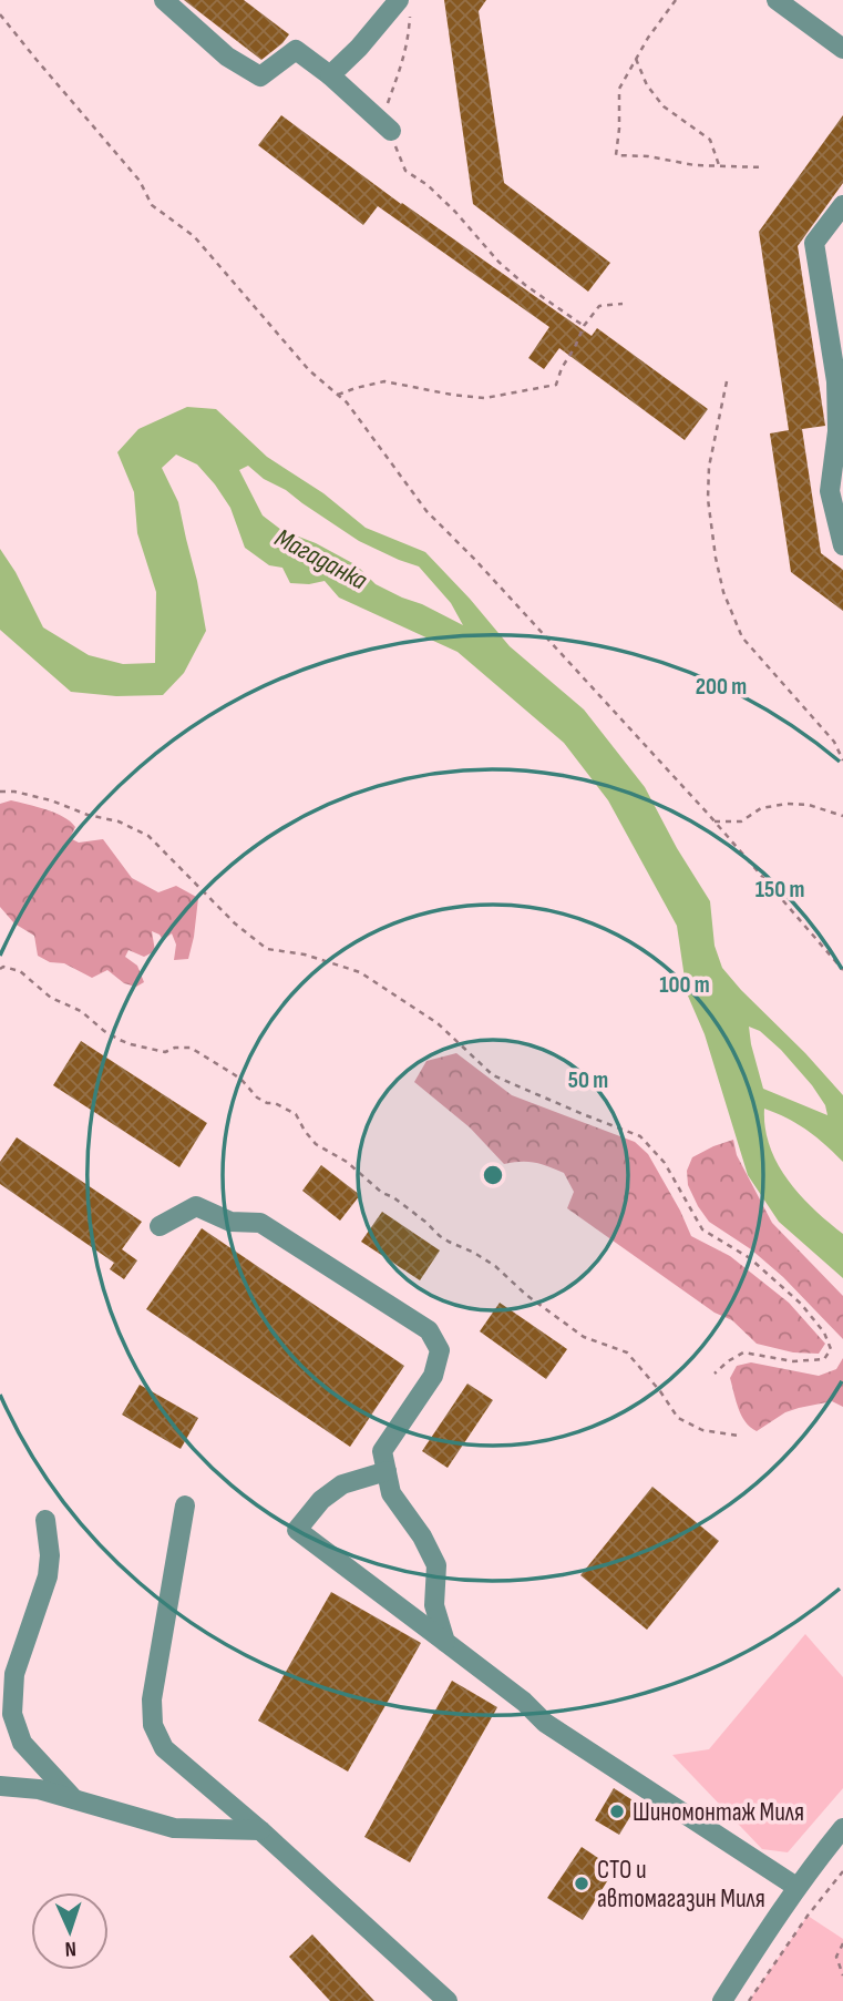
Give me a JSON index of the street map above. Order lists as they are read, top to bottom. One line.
{"water":["Магаданка"],"places":["Шиномонтаж Миля","СТО и автомагазин Миля"],"north":"bottom","rings":["200 m","150 m","100 m","50 m"]}
